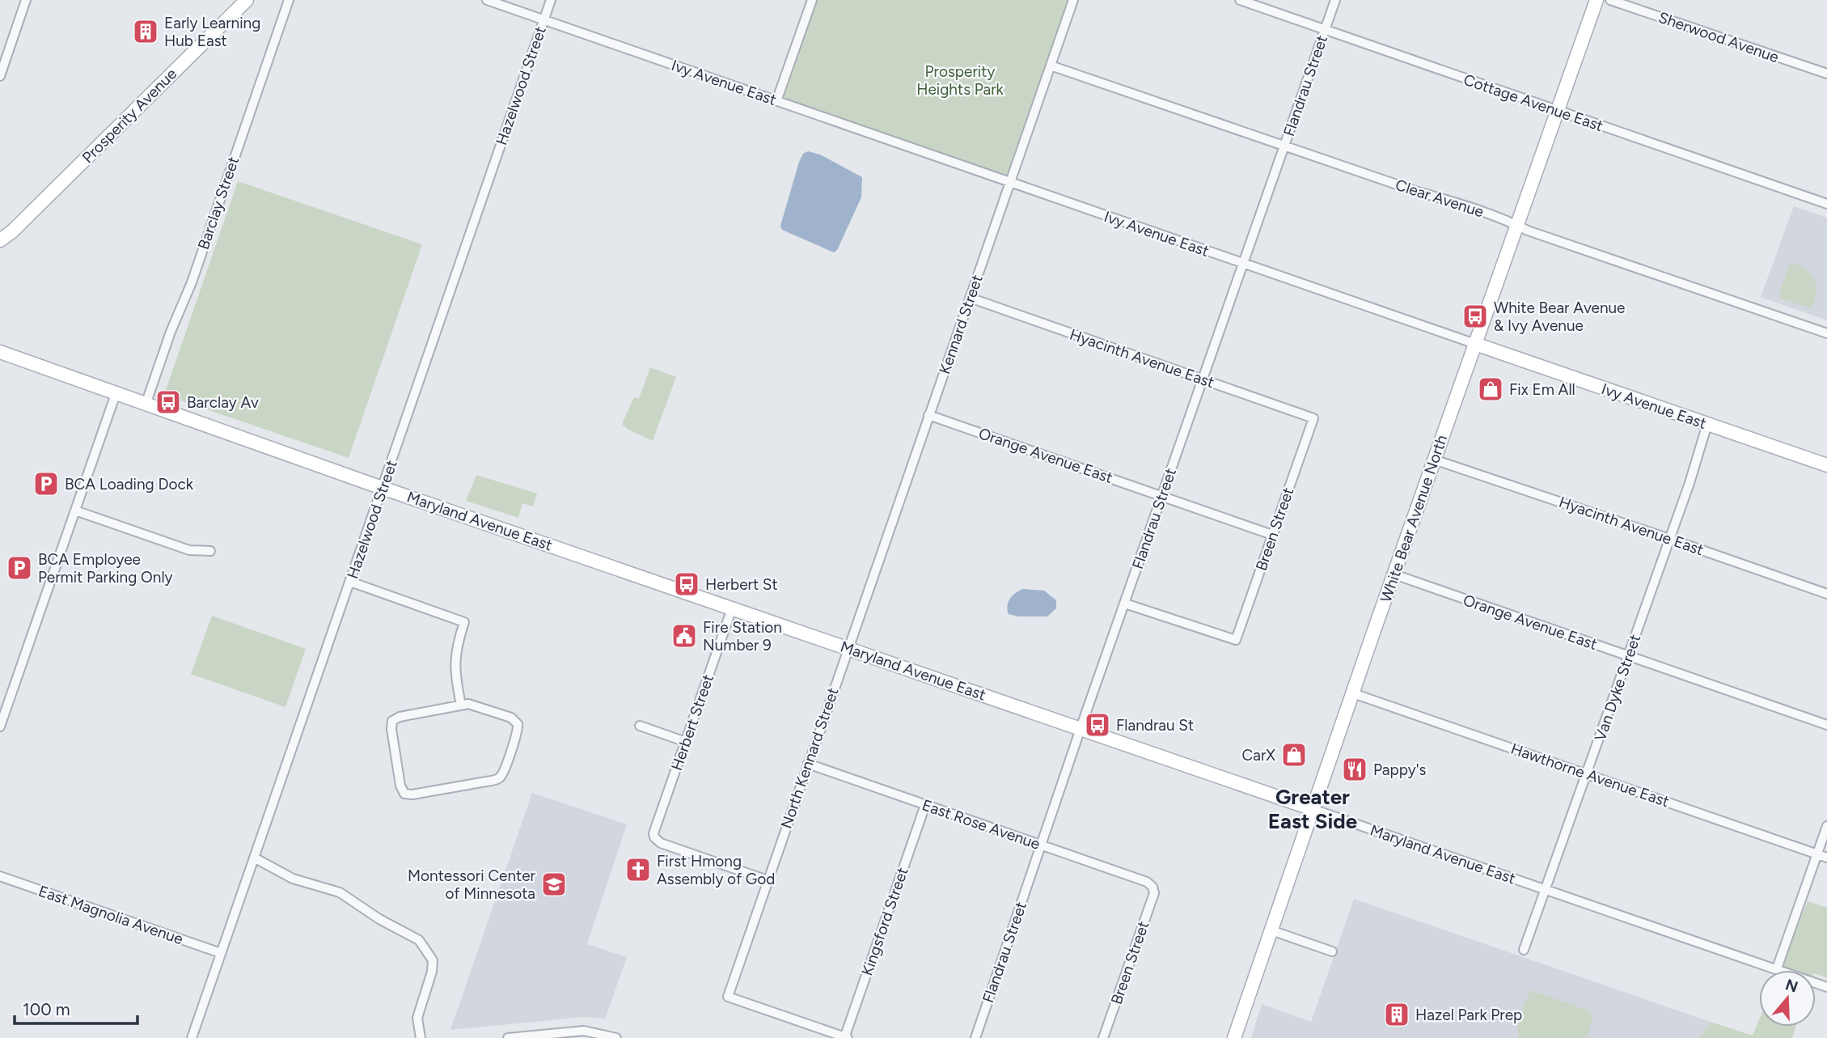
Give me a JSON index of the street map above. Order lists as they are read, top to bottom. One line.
{"streets":{"main road":["Ivy Avenue East","Prosperity Avenue","White Bear Avenue North","Maryland Avenue East"],"street":["Sherwood Avenue","Hazelwood Street","Flandrau Street","Cottage Avenue East","Clear Avenue","Barclay Street","Kennard Street","Hyacinth Avenue East","Orange Avenue East","Breen Street","Van Dyke Street","Herbert Street","North Kennard Street","Hawthorne Avenue East","East Rose Avenue","East Magnolia Avenue","Kingsford Street"]},"crossings":[["Ivy Avenue East","Hazelwood Street"],["Ivy Avenue East","Flandrau Street"],["Ivy Avenue East","Kennard Street"],["Ivy Avenue East","White Bear Avenue North"],["Ivy Avenue East","Van Dyke Street"],["Hazelwood Street","Maryland Avenue East"],["Hazelwood Street","East Magnolia Avenue"],["Flandrau Street","Cottage Avenue East"],["Flandrau Street","Clear Avenue"],["Flandrau Street","Hyacinth Avenue East"],["Flandrau Street","Orange Avenue East"],["Flandrau Street","Maryland Avenue East"],["Flandrau Street","Breen Street"],["Flandrau Street","East Rose Avenue"],["Cottage Avenue East","White Bear Avenue North"],["Clear Avenue","Kennard Street"],["Clear Avenue","White Bear Avenue North"],["Barclay Street","Maryland Avenue East"],["Kennard Street","Hyacinth Avenue East"],["Kennard Street","Orange Avenue East"],["Kennard Street","Maryland Avenue East"],["Kennard Street","North Kennard Street"],["Hyacinth Avenue East","White Bear Avenue North"],["Hyacinth Avenue East","Breen Street"],["Hyacinth Avenue East","Van Dyke Street"],["Orange Avenue East","White Bear Avenue North"],["Orange Avenue East","Breen Street"],["Orange Avenue East","Van Dyke Street"],["White Bear Avenue North","Maryland Avenue East"],["White Bear Avenue North","Hawthorne Avenue East"],["Maryland Avenue East","Van Dyke Street"],["Maryland Avenue East","Herbert Street"],["Maryland Avenue East","North Kennard Street"],["Breen Street","East Rose Avenue"],["Van Dyke Street","Hawthorne Avenue East"],["Herbert Street","North Kennard Street"],["North Kennard Street","East Rose Avenue"],["North Kennard Street","Kingsford Street"],["East Rose Avenue","Kingsford Street"]],"districts":["Greater East Side"],"parks":["Prosperity Heights Park"],"places":{"building":["Early Learning Hub East","Hazel Park Prep"],"bus stop":["White Bear Avenue & Ivy Avenue","Barclay Av","Herbert St","Flandrau St"],"shop":["Fix Em All","CarX"],"parking":["BCA Loading Dock","BCA Employee Permit Parking Only"],"public building":["Fire Station Number 9"],"restaurant":["Pappy's"],"church":["First Hmong Assembly of God"],"school or university":["Montessori Center of Minnesota"]},"scale_bar":"100 m","north":"top"}
